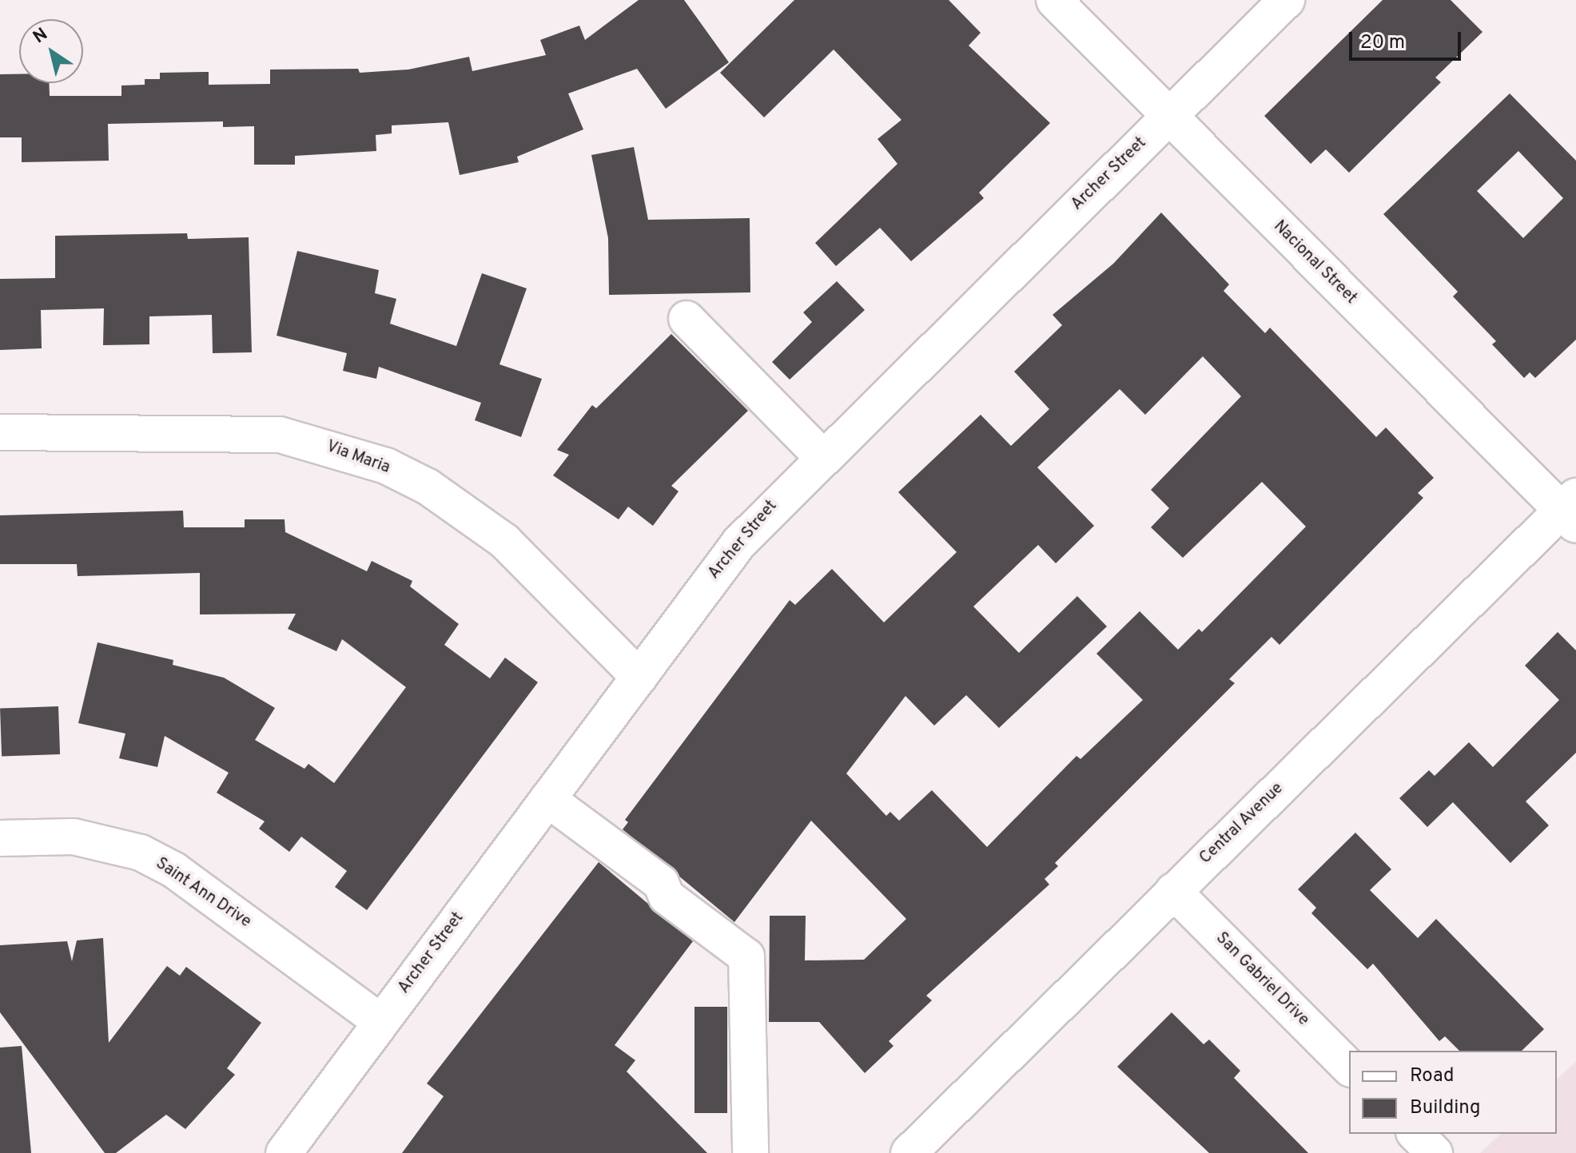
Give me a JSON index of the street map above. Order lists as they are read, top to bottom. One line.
{"streets":{"street":["Archer Street","Nacional Street","Via Maria","Central Avenue","Saint Ann Drive","San Gabriel Drive"]},"crossings":[["Archer Street","Nacional Street"],["Archer Street","Via Maria"],["Archer Street","Saint Ann Drive"],["Nacional Street","Central Avenue"],["Central Avenue","San Gabriel Drive"]],"legend":["Road","Building"],"scale_bar":"20 m","north":"top left"}
